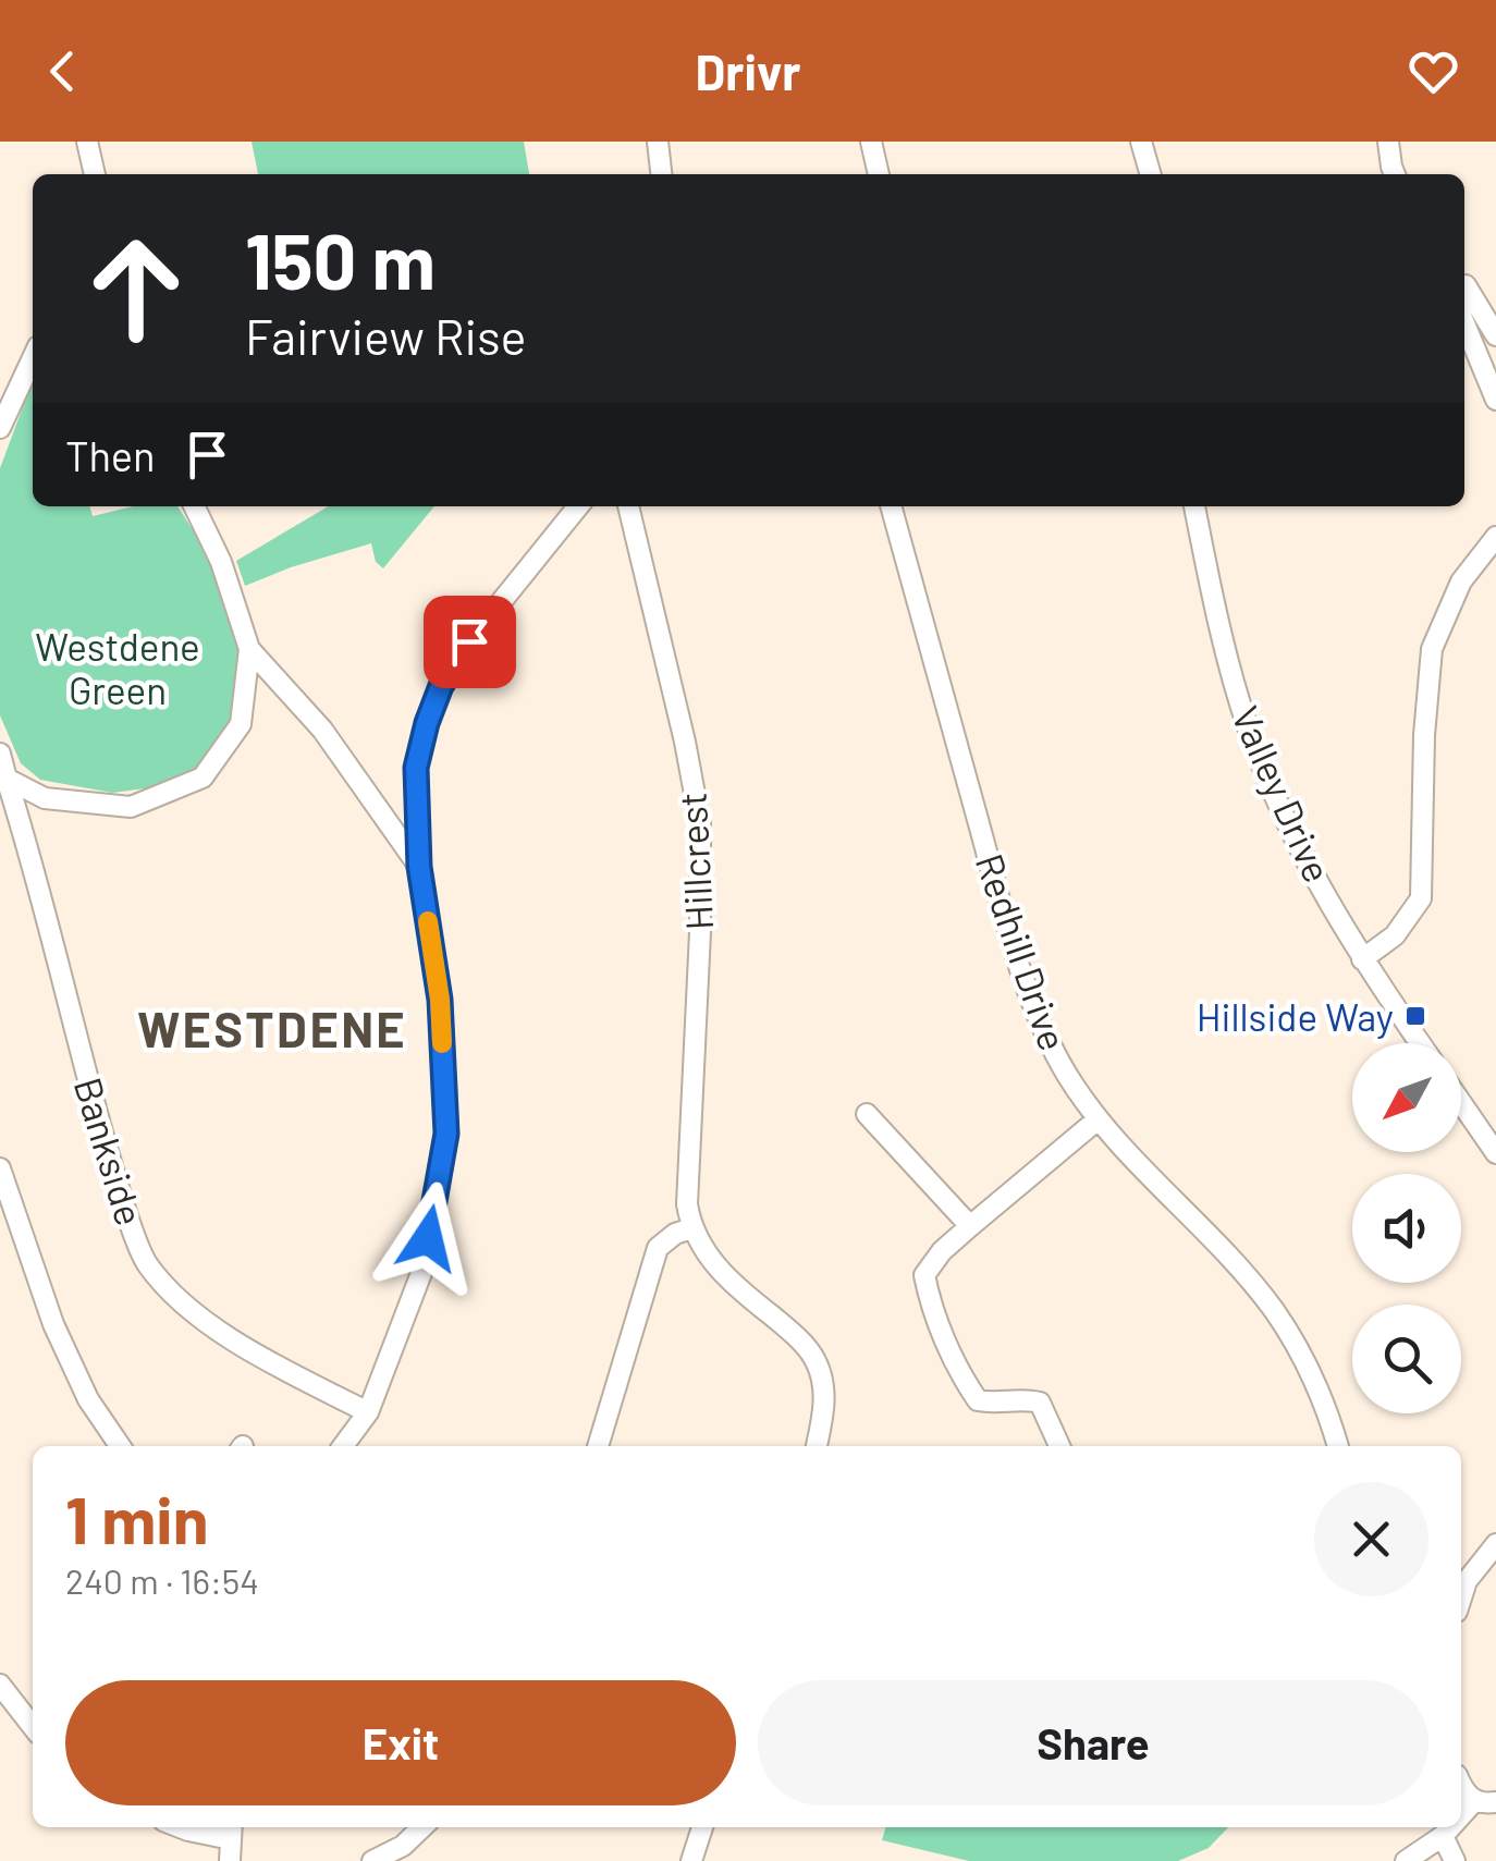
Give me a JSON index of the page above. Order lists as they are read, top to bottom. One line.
{"streets":{"street":["Valley Drive","Hillcrest","Redhill Drive","Bankside"]},"districts":["WESTDENE"],"parks":["Westdene Green"],"places":{"transit":["Hillside Way"]},"north":"bottom left","page":{"header":"Drivr","turn":["150 m","Fairview Rise"],"then":"Then","heading":["1 min","240 m · 16:54"],"buttons":["Exit","Share"]}}
